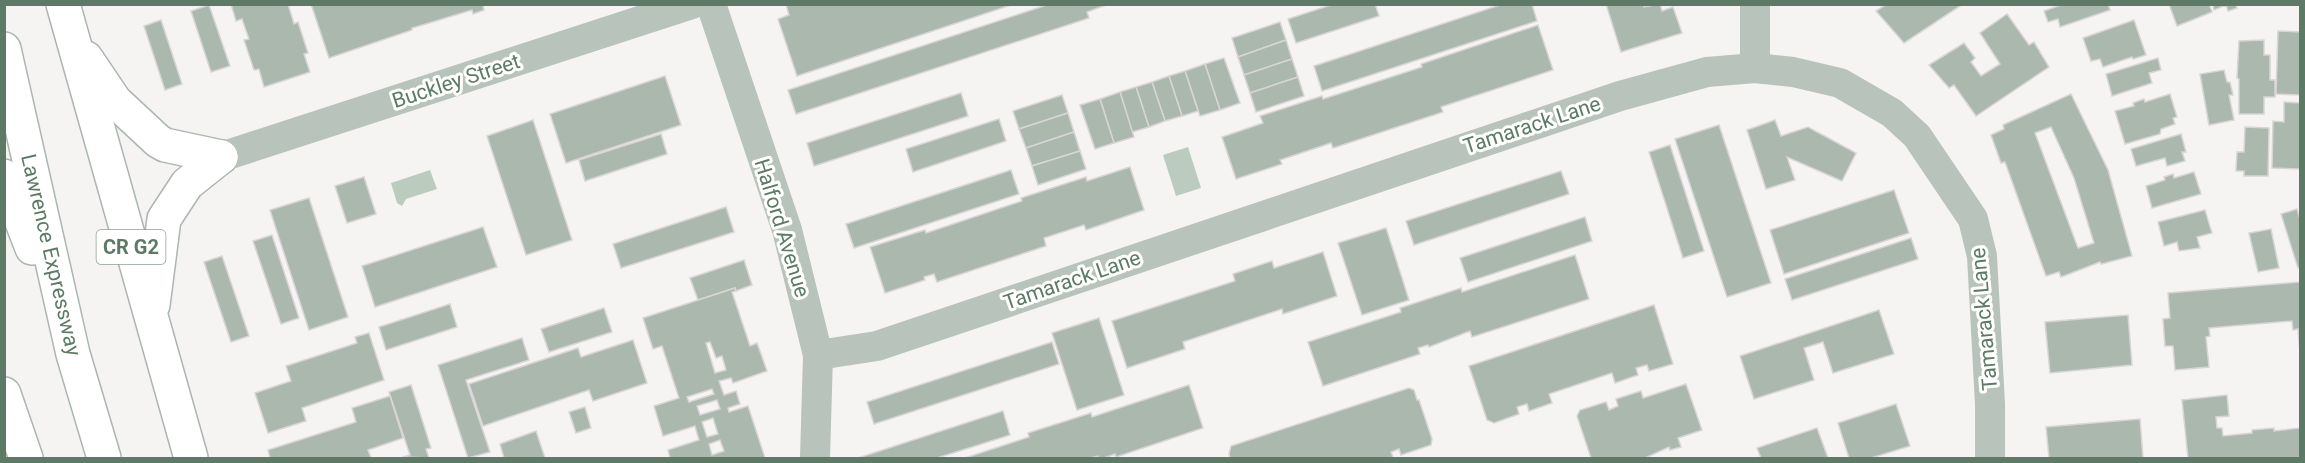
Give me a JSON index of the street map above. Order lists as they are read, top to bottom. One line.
{"streets":{"main road":["CR G2","Lawrence Expressway"],"street":["Buckley Street","Tamarack Lane","Halford Avenue"]},"crossings":[["Tamarack Lane","Halford Avenue"]]}
